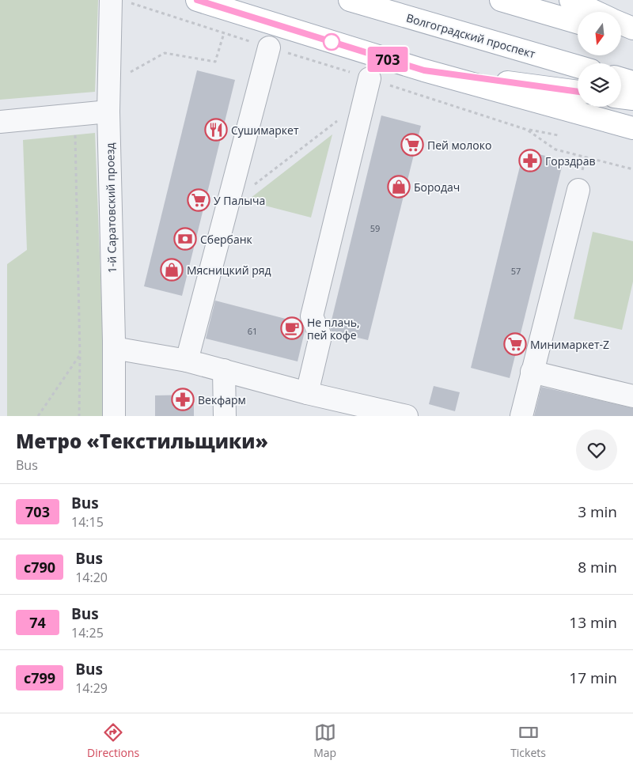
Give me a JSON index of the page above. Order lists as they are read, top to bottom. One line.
{"streets":{"main road":["Волгоградский проспект"],"street":["1-й Саратовский проезд"]},"places":{"restaurant":["Сушимаркет"],"supermarket":["Пей молоко","У Палыча","Минимаркет-Z"],"pharmacy":["Горздрав","Векфарм"],"shop":["Бородач","Мясницкий ряд"],"bank":["Сбербанк"],"cafe":["Не плачь, пей кофе"]},"lines":["bus line 703"],"house_numbers":["59","57","61"],"north":"bottom","page":{"on_map":"703","heading":["Метро «Текстильщики»","Bus"],"list":[{"mark":"703","name":"Bus","note":"14:15","value":"3 min"},{"mark":"с790","name":"Bus","note":"14:20","value":"8 min"},{"mark":"74","name":"Bus","note":"14:25","value":"13 min"},{"mark":"с799","name":"Bus","note":"14:29","value":"17 min"}],"tabs":["Directions","Map","Tickets"]}}
